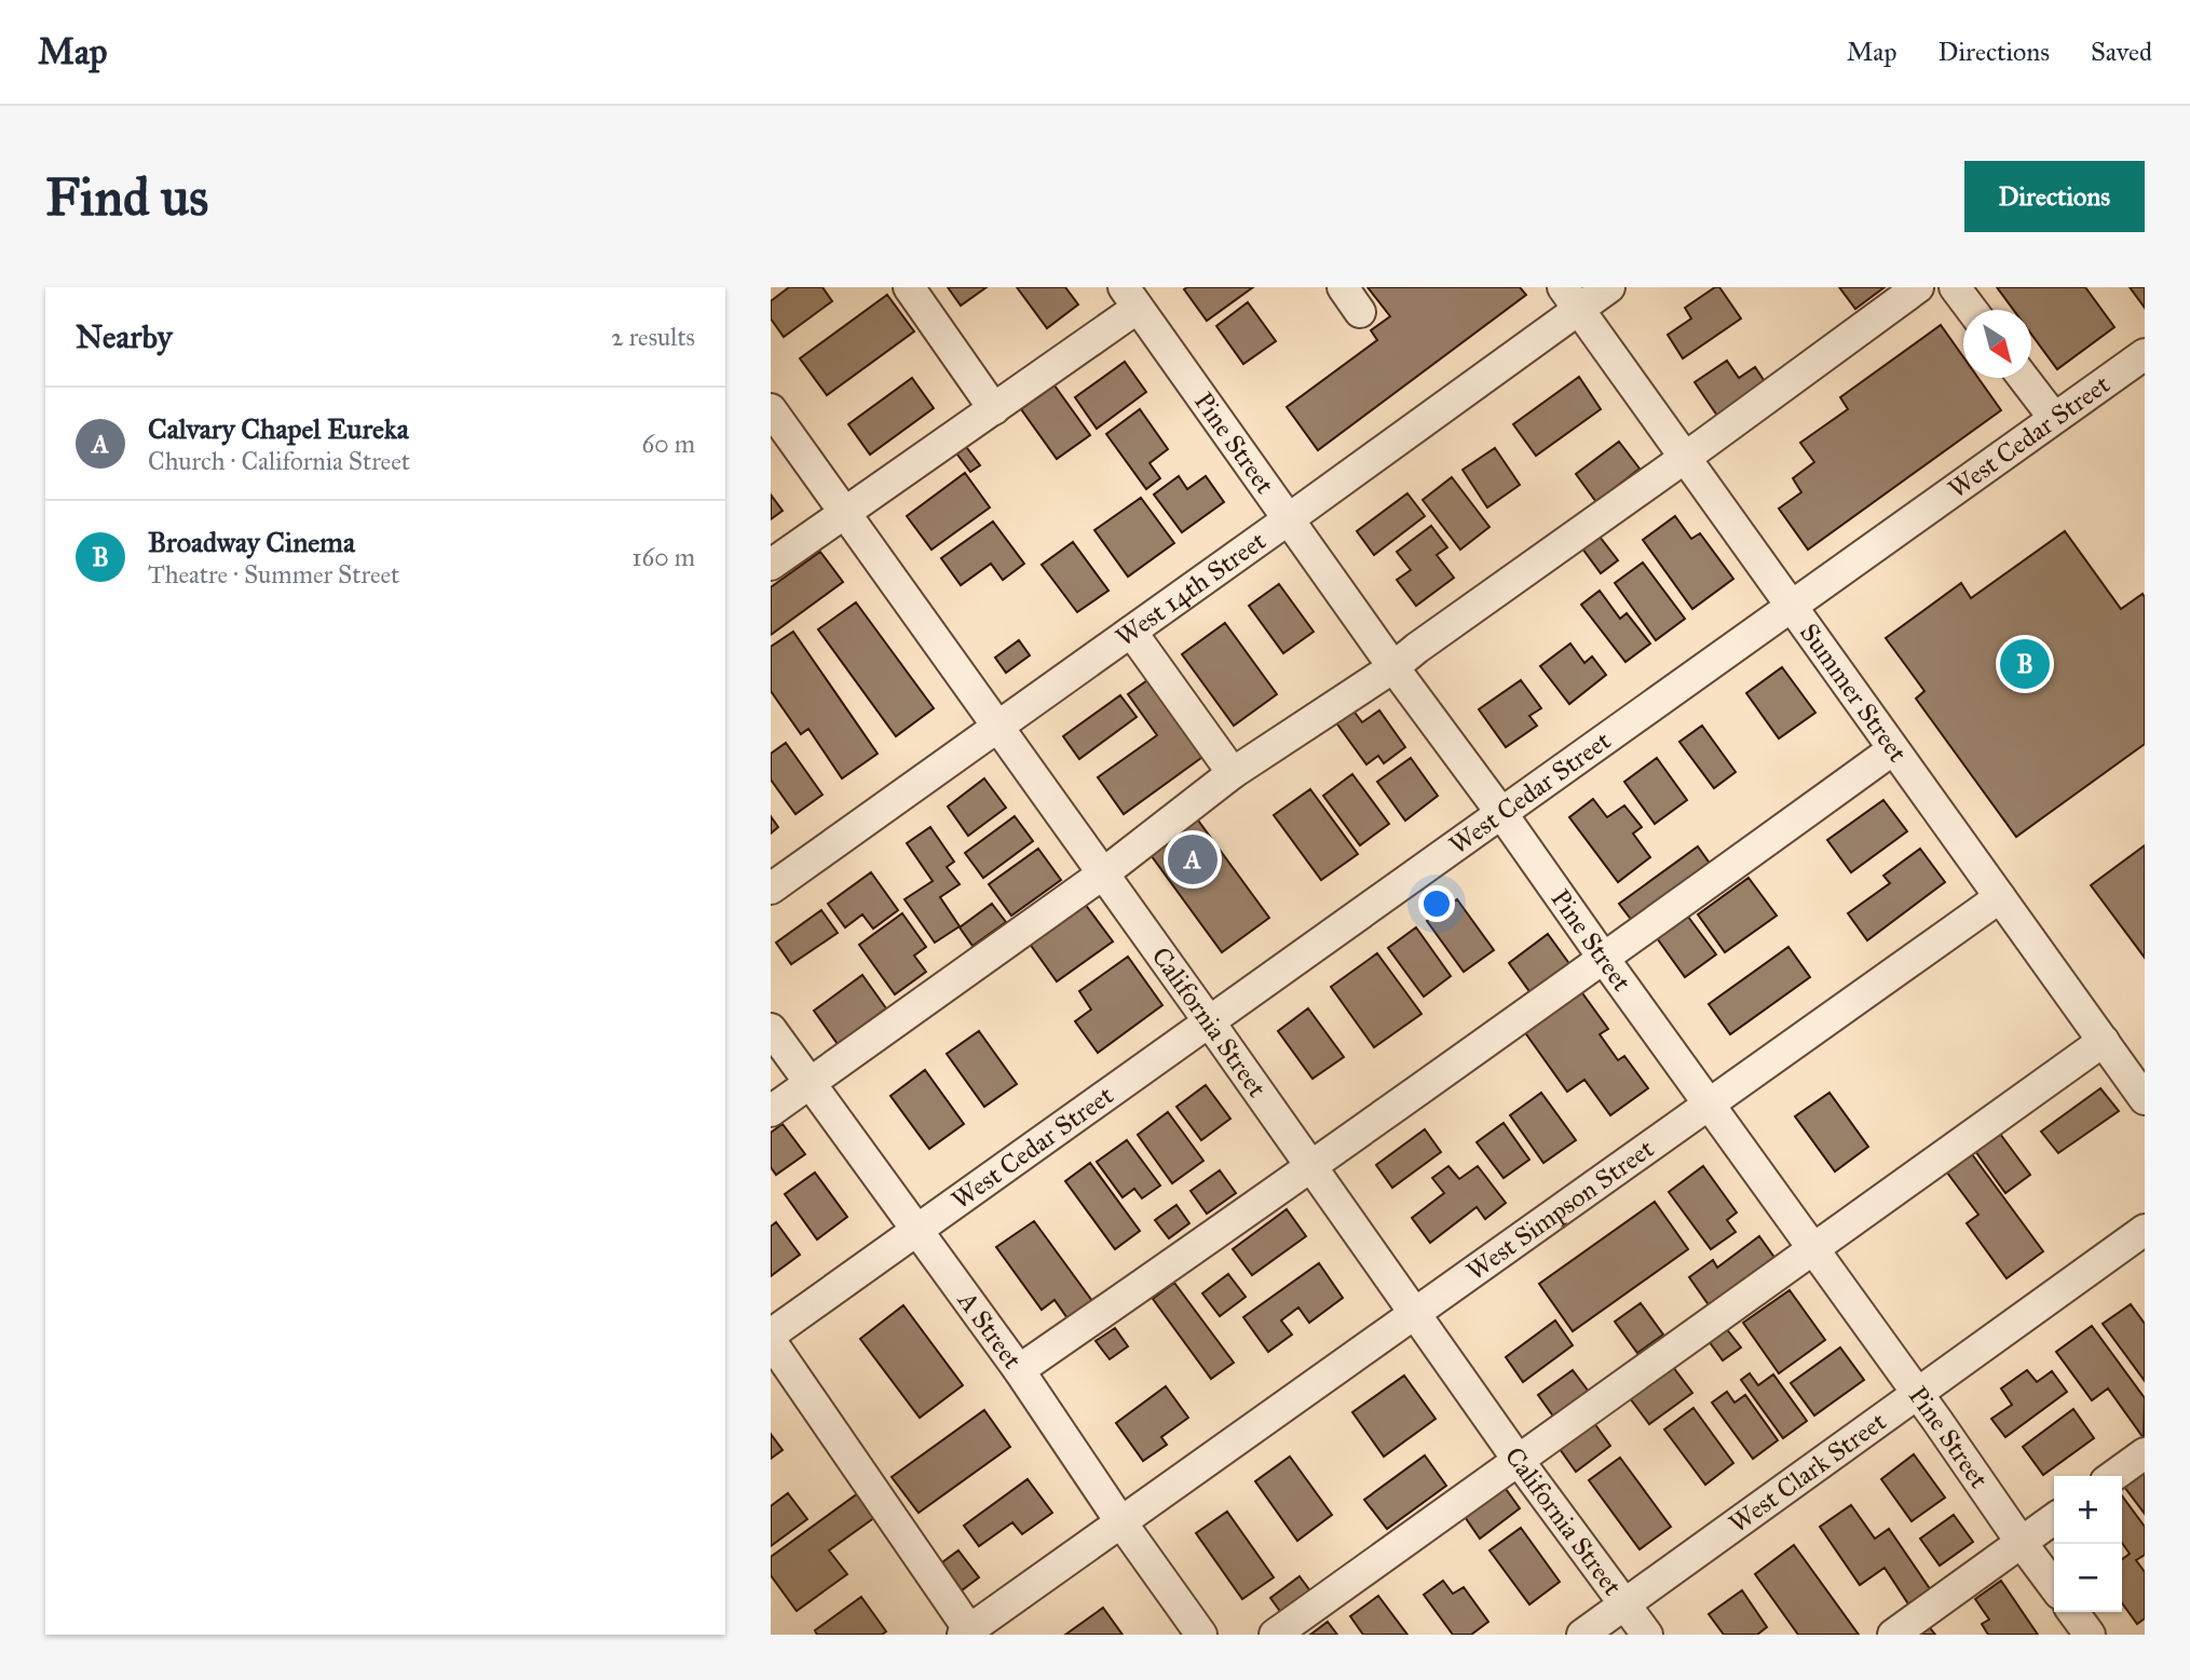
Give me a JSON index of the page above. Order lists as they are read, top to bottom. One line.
{"streets":{"street":["West Cedar Street","Pine Street","West 14th Street","Summer Street","California Street","West Simpson Street","A Street","West Clark Street"]},"crossings":[["West Cedar Street","Pine Street"],["West Cedar Street","Summer Street"],["West Cedar Street","California Street"],["West Cedar Street","A Street"],["Pine Street","West 14th Street"],["Pine Street","West Simpson Street"],["Pine Street","West Clark Street"],["West 14th Street","Summer Street"],["West 14th Street","California Street"],["Summer Street","West Simpson Street"],["California Street","West Simpson Street"],["California Street","West Clark Street"],["West Simpson Street","A Street"]],"north":"bottom right","page":{"header":"Map","nav":["Map","Directions","Saved"],"buttons":"Directions","title":"Find us","heading":["Nearby","2 results"],"list":[{"mark":"A","name":"Calvary Chapel Eureka","note":"Church · California Street","value":"60 m"},{"mark":"B","name":"Broadway Cinema","note":"Theatre · Summer Street","value":"160 m"}],"pins":["B","A"],"map_buttons":["+","−"]}}
